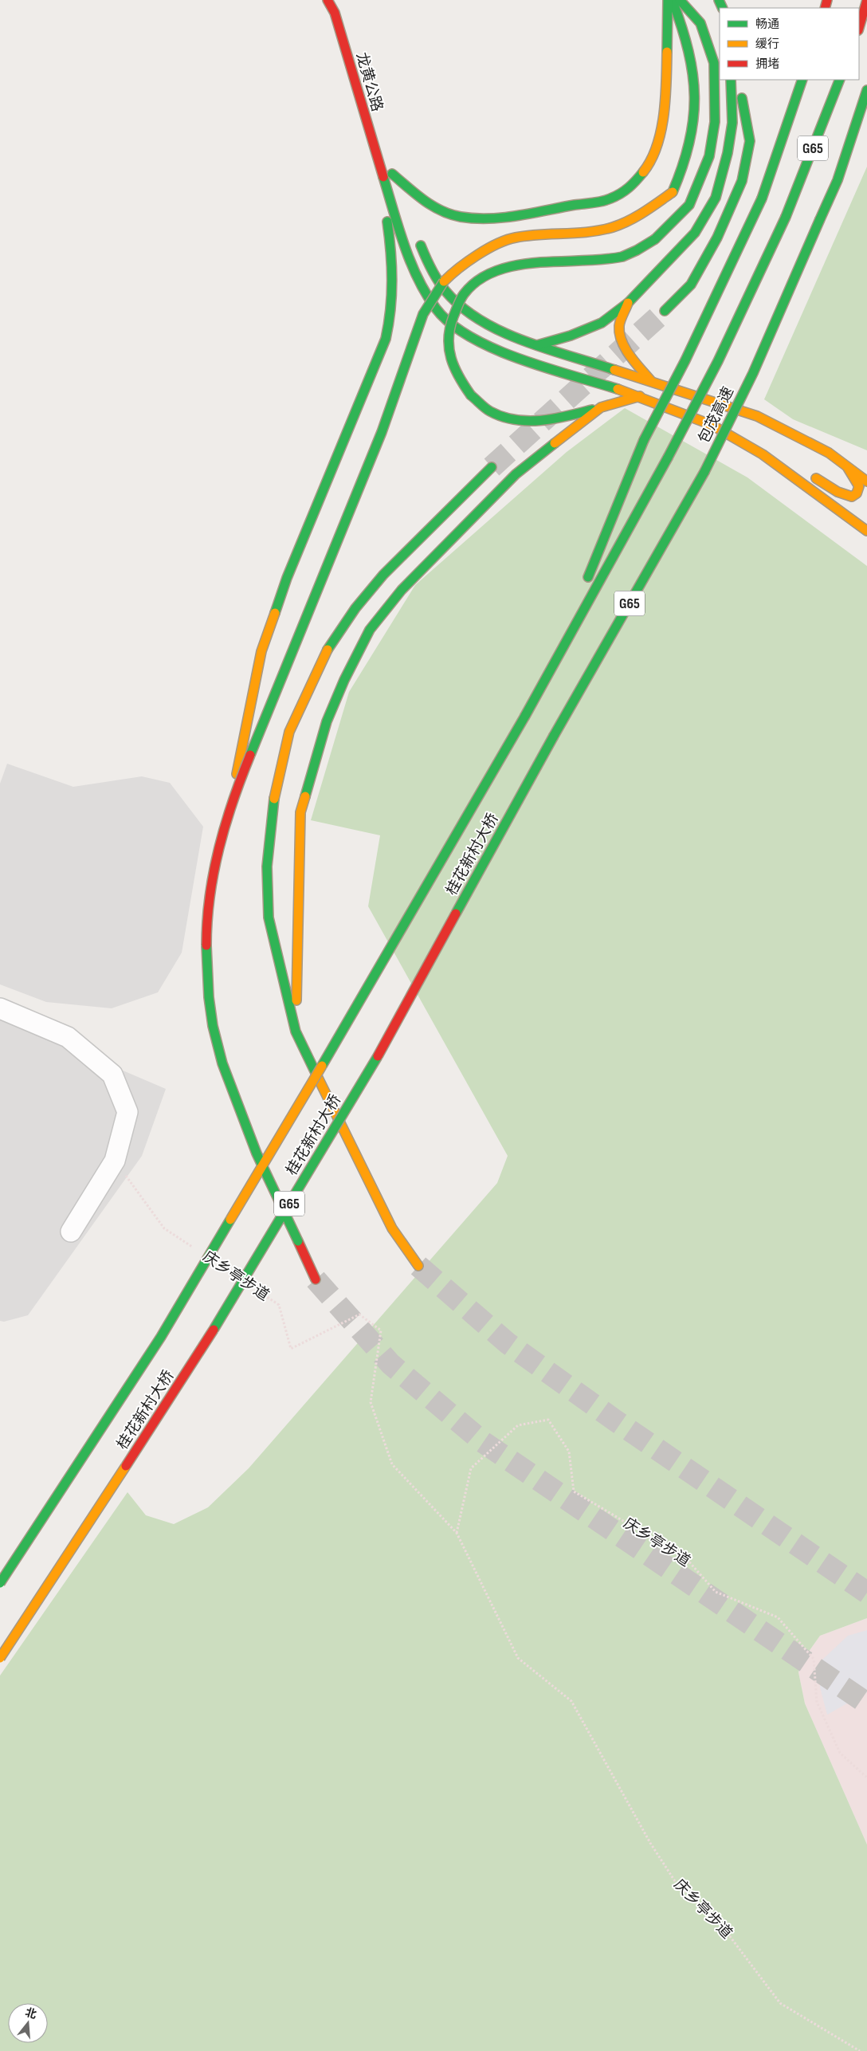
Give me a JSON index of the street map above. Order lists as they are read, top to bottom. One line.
{"streets":{"main road":["龙黄公路","G65","包茂高速","桂花新村大桥"],"path":["庆乡亭步道"]},"crossings":[["包茂高速","桂花新村大桥"]],"legend":["畅通","缓行","拥堵"],"north":"top"}
